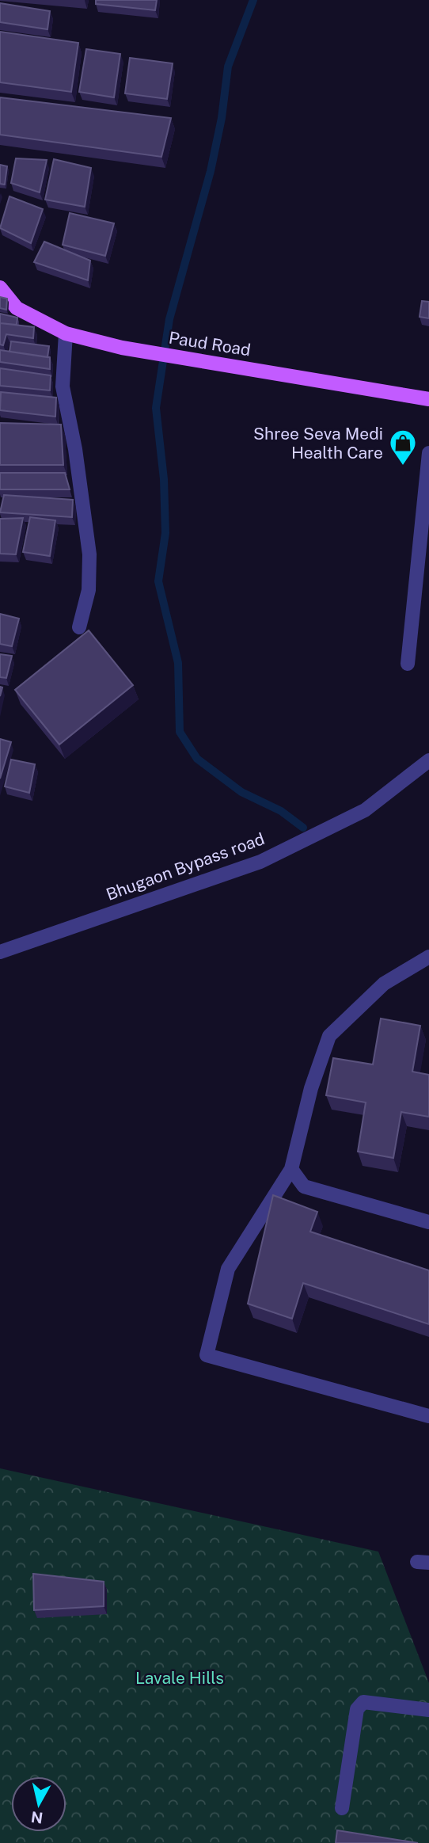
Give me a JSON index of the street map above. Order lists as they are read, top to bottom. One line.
{"streets":{"main road":["Paud Road"],"street":["Bhugaon Bypass road"]},"parks":["Lavale Hills"],"places":{"shop":["Shree Seva Medi Health Care"]},"north":"bottom"}
